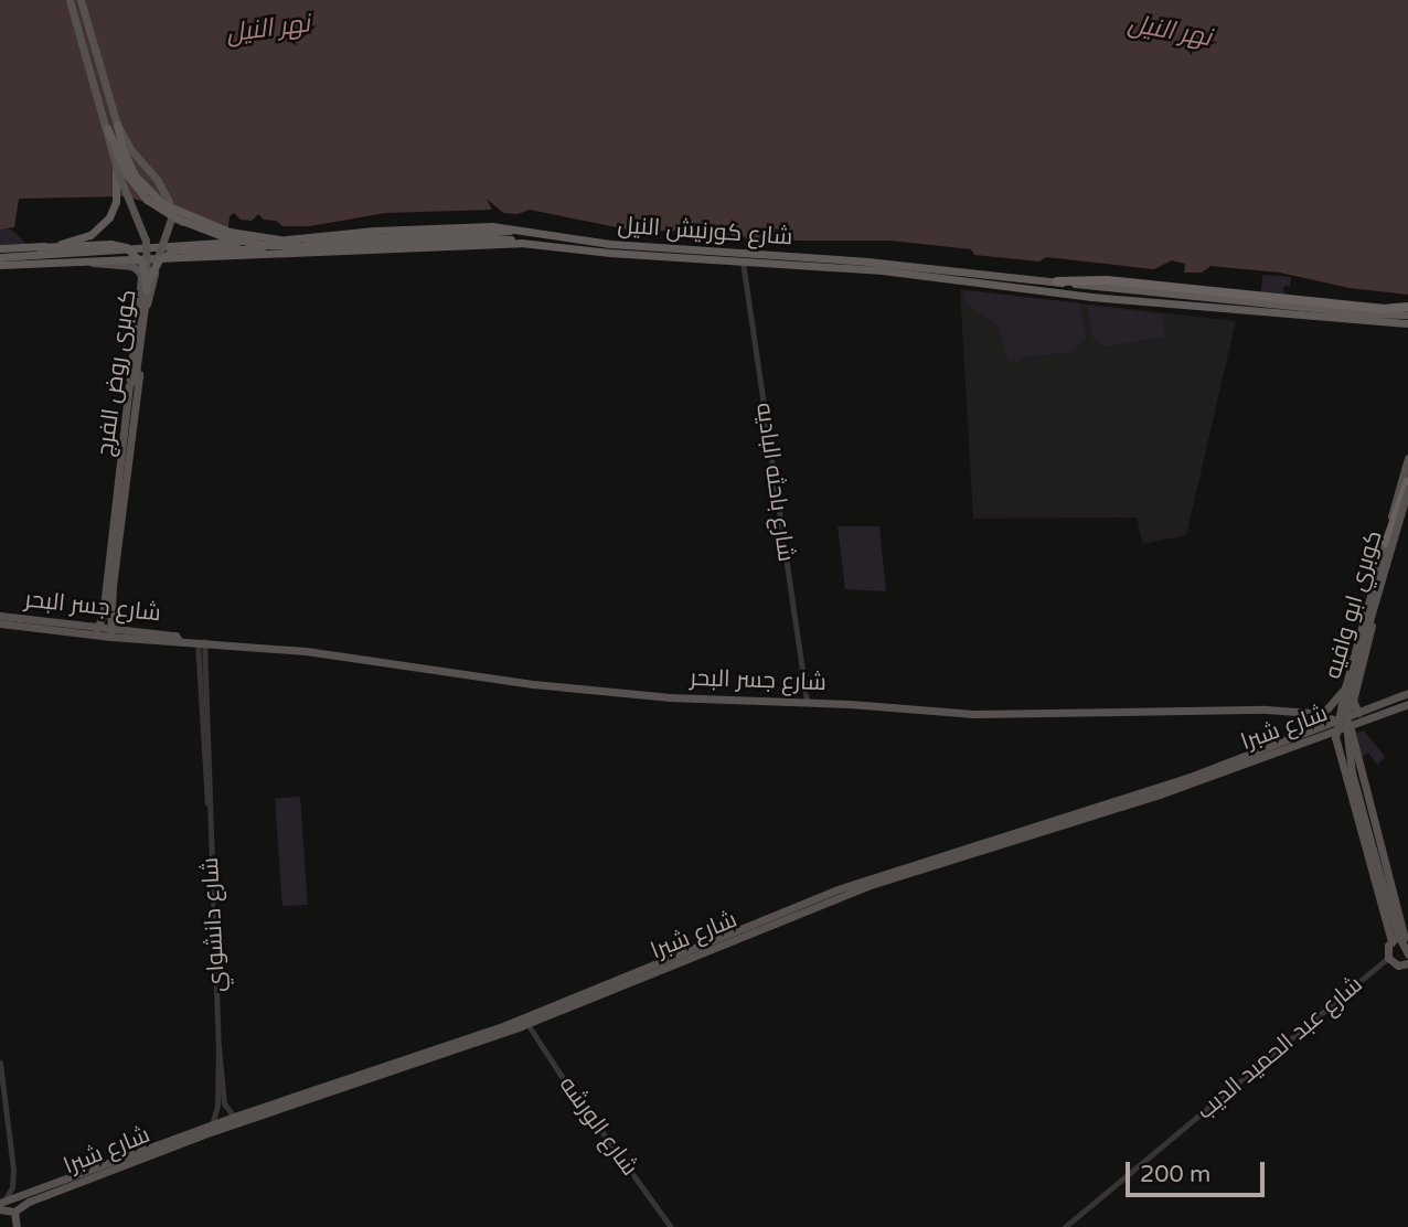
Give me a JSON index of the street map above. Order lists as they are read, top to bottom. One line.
{"streets":{"highway":["شارع كورنيش النيل"],"main road":["كوبرى روض الفرج","كوبري ابو وافيه","شارع جسر البحر","شارع شبرا"],"street":["شارع باحثه الباديه","شارع دانشواي","شارع عبد الحميد الديب","شارع الورشه"]},"crossings":[["شارع كورنيش النيل","شارع باحثه الباديه"],["شارع باحثه الباديه","شارع جسر البحر"],["شارع جسر البحر","شارع شبرا"],["شارع جسر البحر","شارع دانشواي"],["شارع شبرا","شارع دانشواي"],["شارع شبرا","شارع الورشه"]],"water":["نهر النيل"],"scale_bar":"200 m"}
